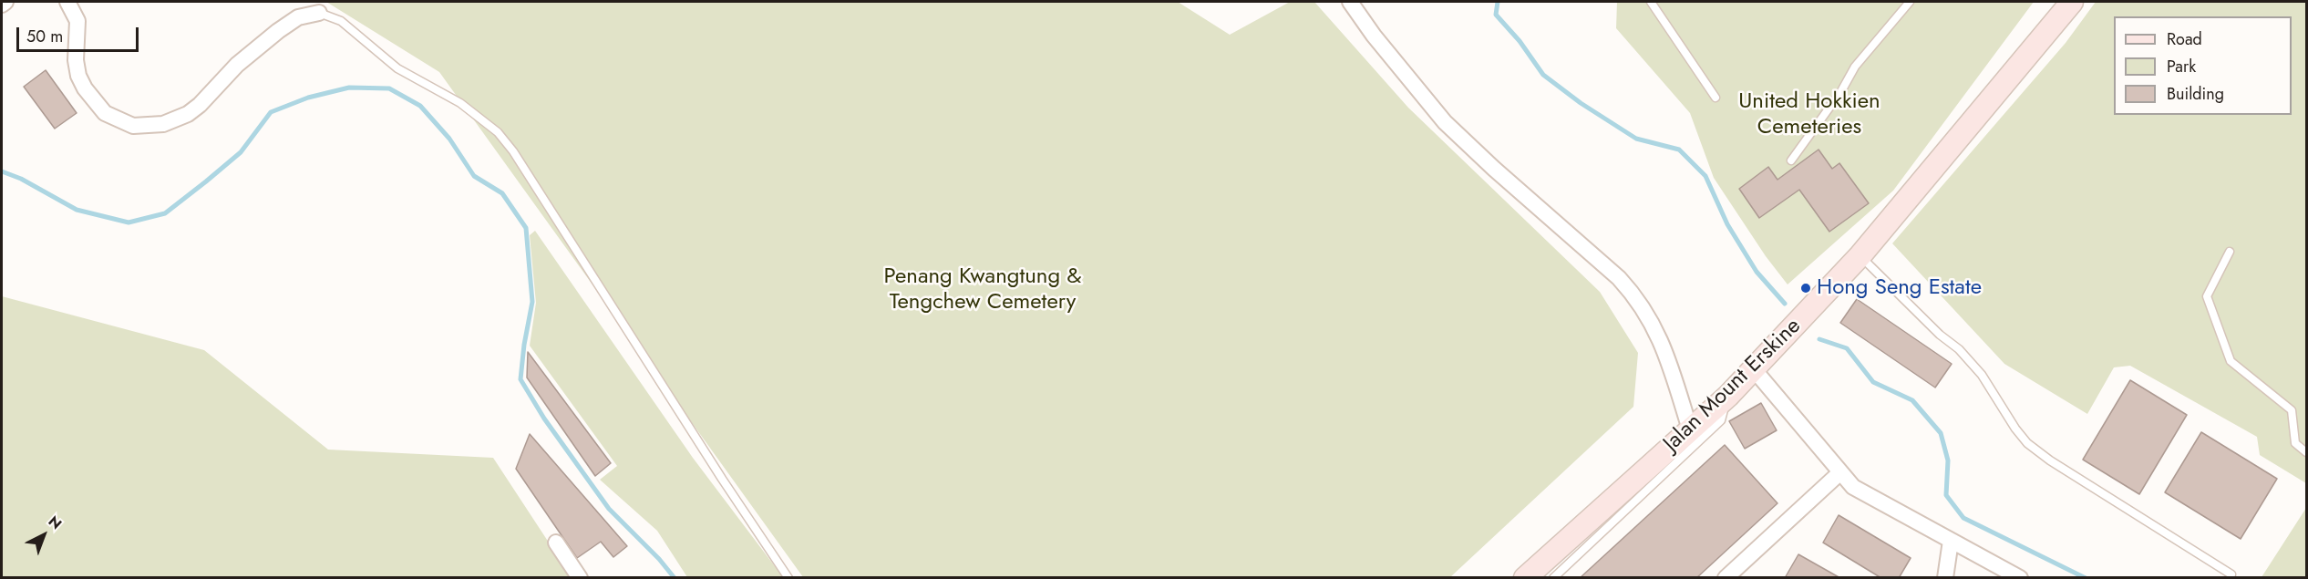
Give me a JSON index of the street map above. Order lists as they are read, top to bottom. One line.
{"streets":{"main road":["Jalan Mount Erskine"]},"parks":["United Hokkien Cemeteries","Penang Kwangtung & Tengchew Cemetery"],"places":["Hong Seng Estate"],"legend":["Road","Park","Building"],"scale_bar":"50 m","north":"top right"}
